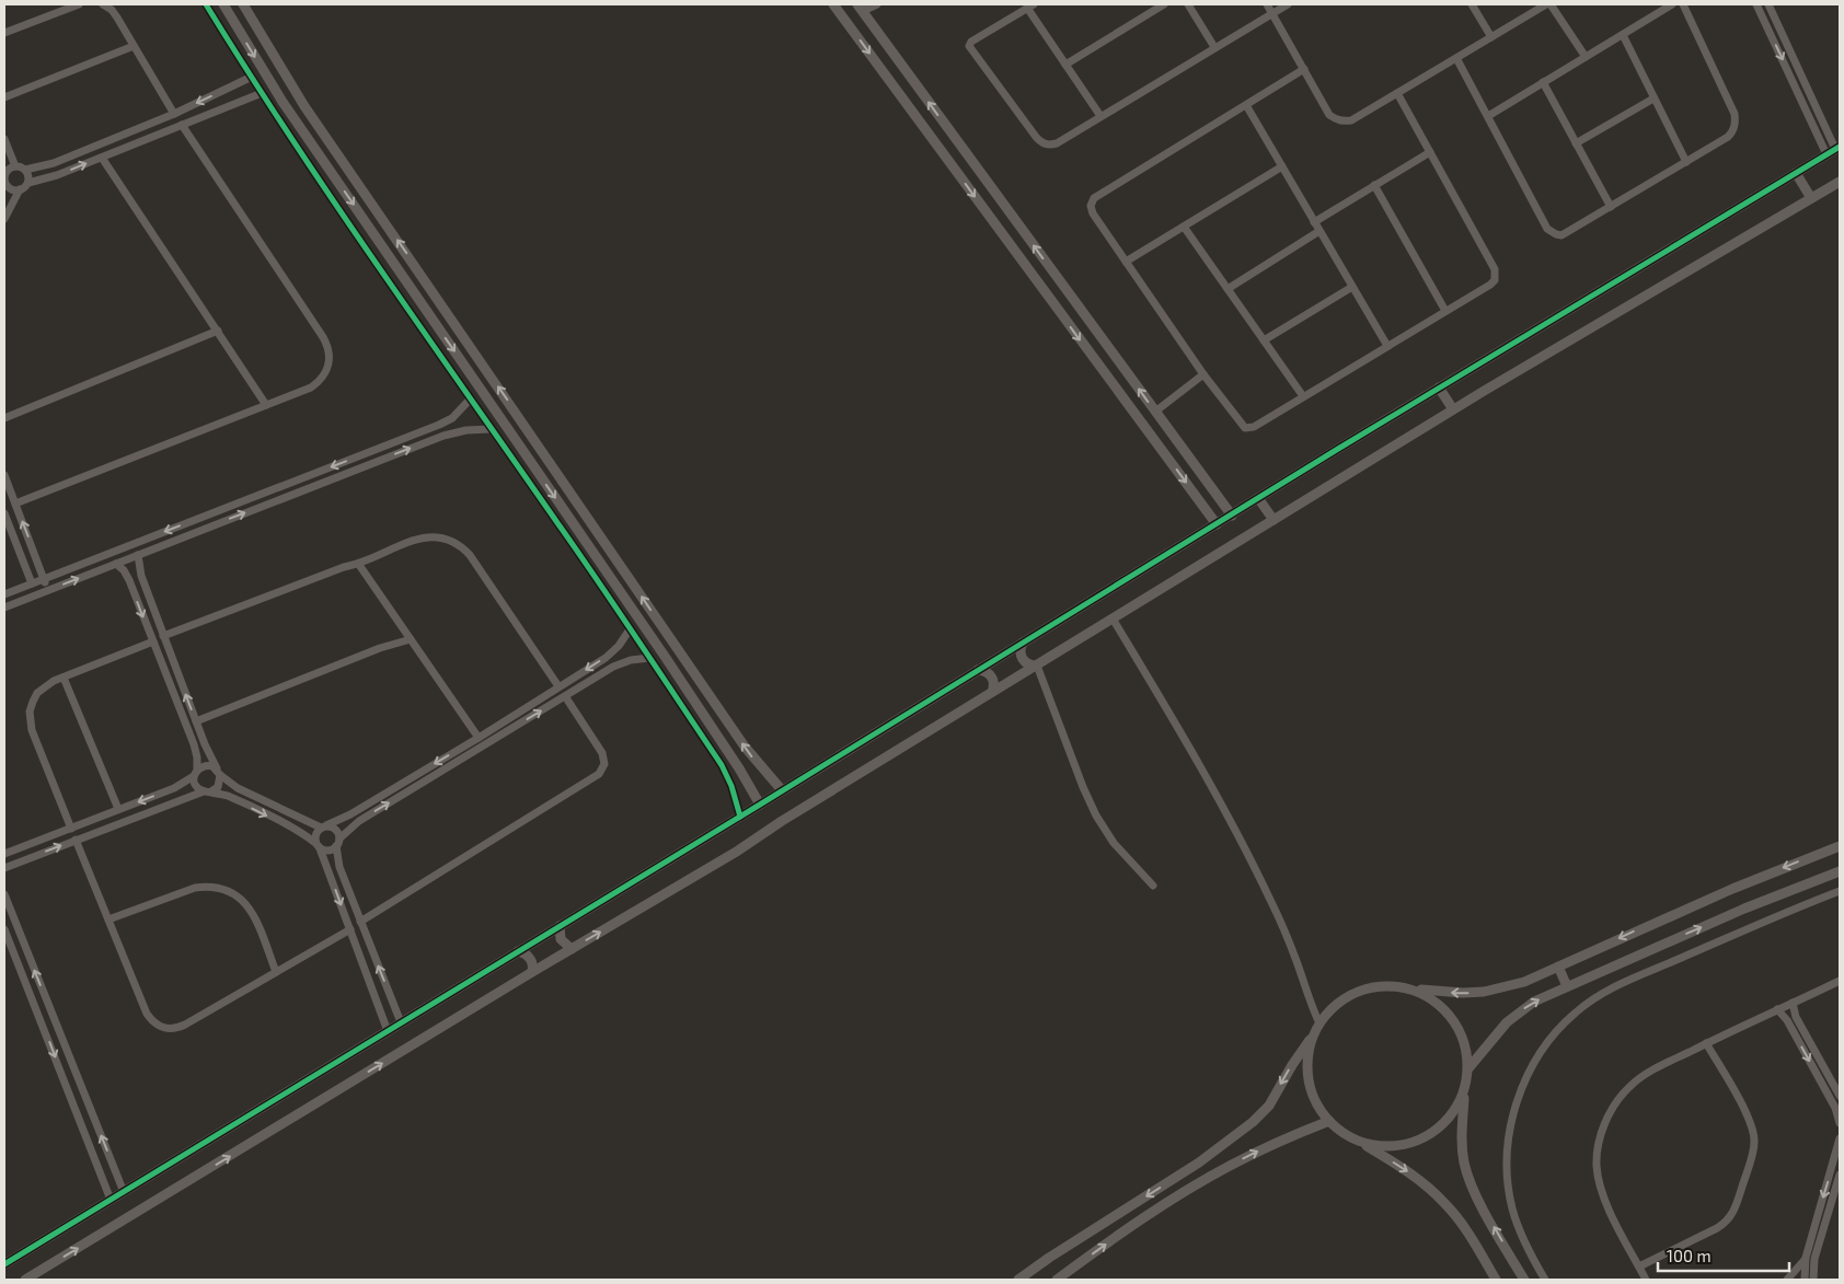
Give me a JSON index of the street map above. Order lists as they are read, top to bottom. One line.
{"scale_bar":"100 m"}
